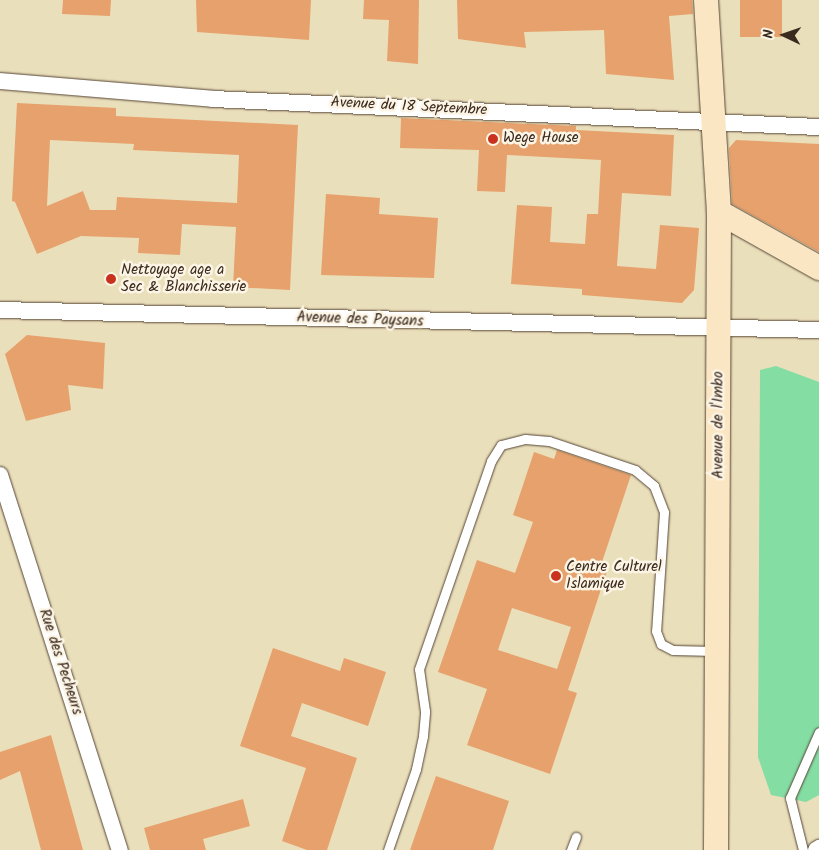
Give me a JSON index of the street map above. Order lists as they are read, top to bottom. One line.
{"streets":{"street":["Avenue du 18 Septembre","Avenue des Paysans","Avenue de l'Imbo","Rue des Pecheurs"]},"crossings":[["Avenue du 18 Septembre","Avenue de l'Imbo"],["Avenue des Paysans","Avenue de l'Imbo"]],"places":["Wege House","Nettoyage age a Sec & Blanchisserie","Centre Culturel Islamique"],"north":"left"}
